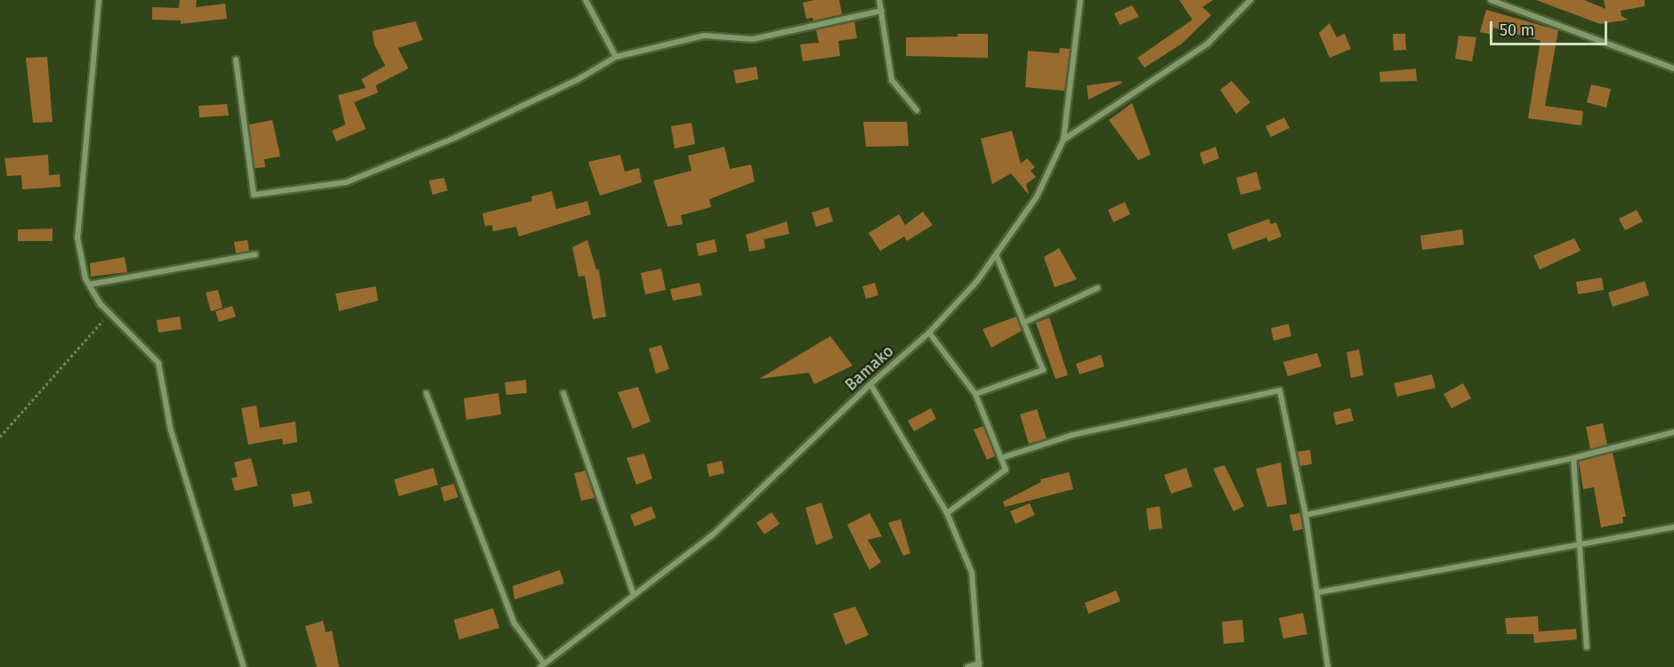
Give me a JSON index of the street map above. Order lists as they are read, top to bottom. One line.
{"streets":{"street":["Bamako"]},"scale_bar":"50 m"}
